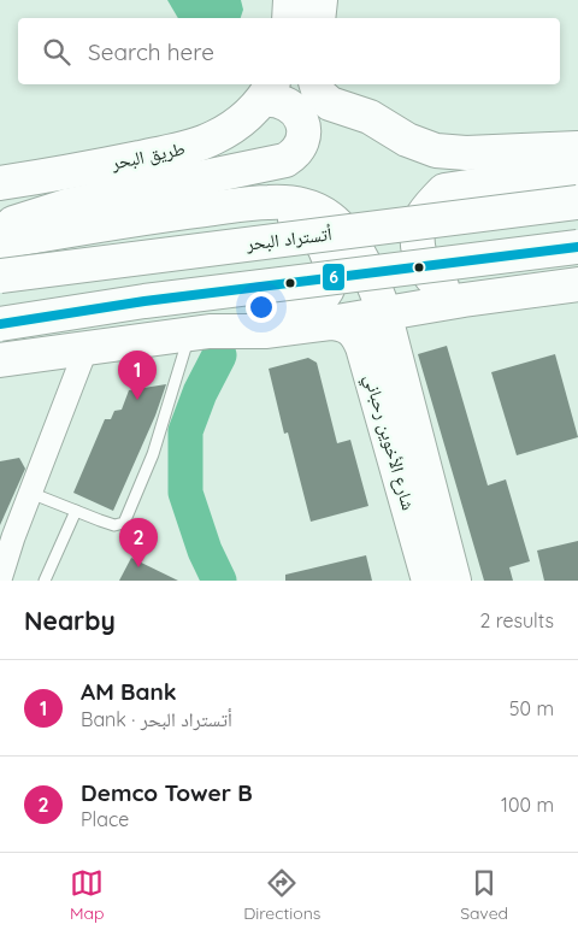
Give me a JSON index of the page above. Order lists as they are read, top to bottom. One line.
{"streets":{"highway":["طريق البحر","أتستراد البحر","شارع الأخوين رحباني"]},"lines":["transit line 6"],"page":{"search":"Search here","pins":["1","2"],"heading":["Nearby","2 results"],"list":[{"mark":"1","name":"AM Bank","note":"Bank · أتستراد البحر","value":"50 m"},{"mark":"2","name":"Demco Tower B","note":"Place","value":"100 m"}],"nav":["Map","Directions","Saved"]}}
